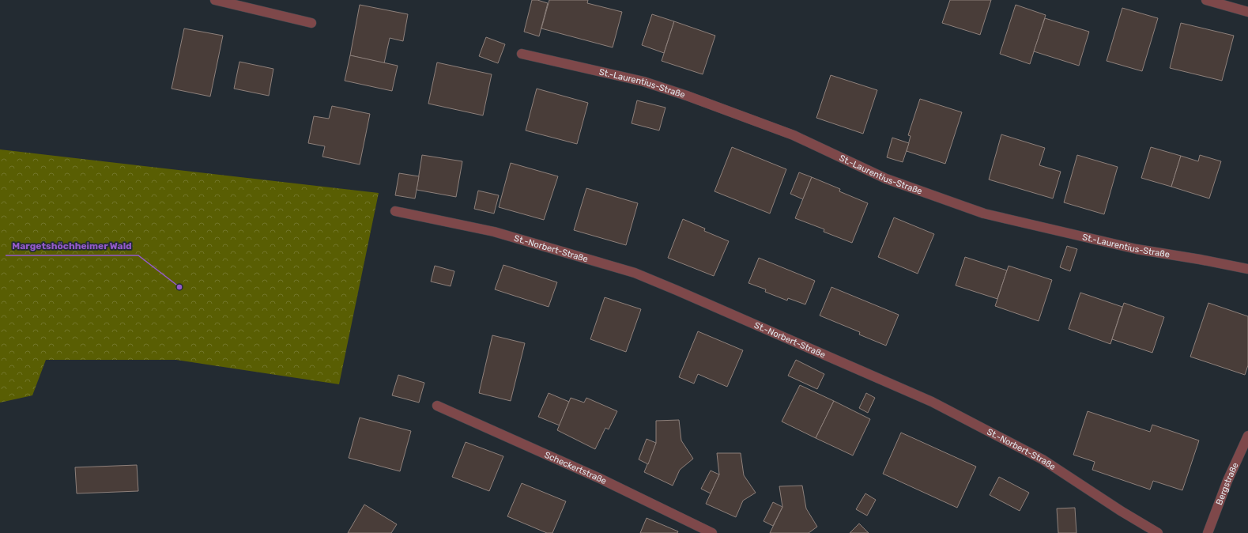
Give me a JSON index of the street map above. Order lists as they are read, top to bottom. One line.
{"streets":{"street":["St.-Laurentius-Straße","St.-Norbert-Straße","Scheckertstraße","Bergstraße"]},"places":["Margetshöchheimer Wald"]}
